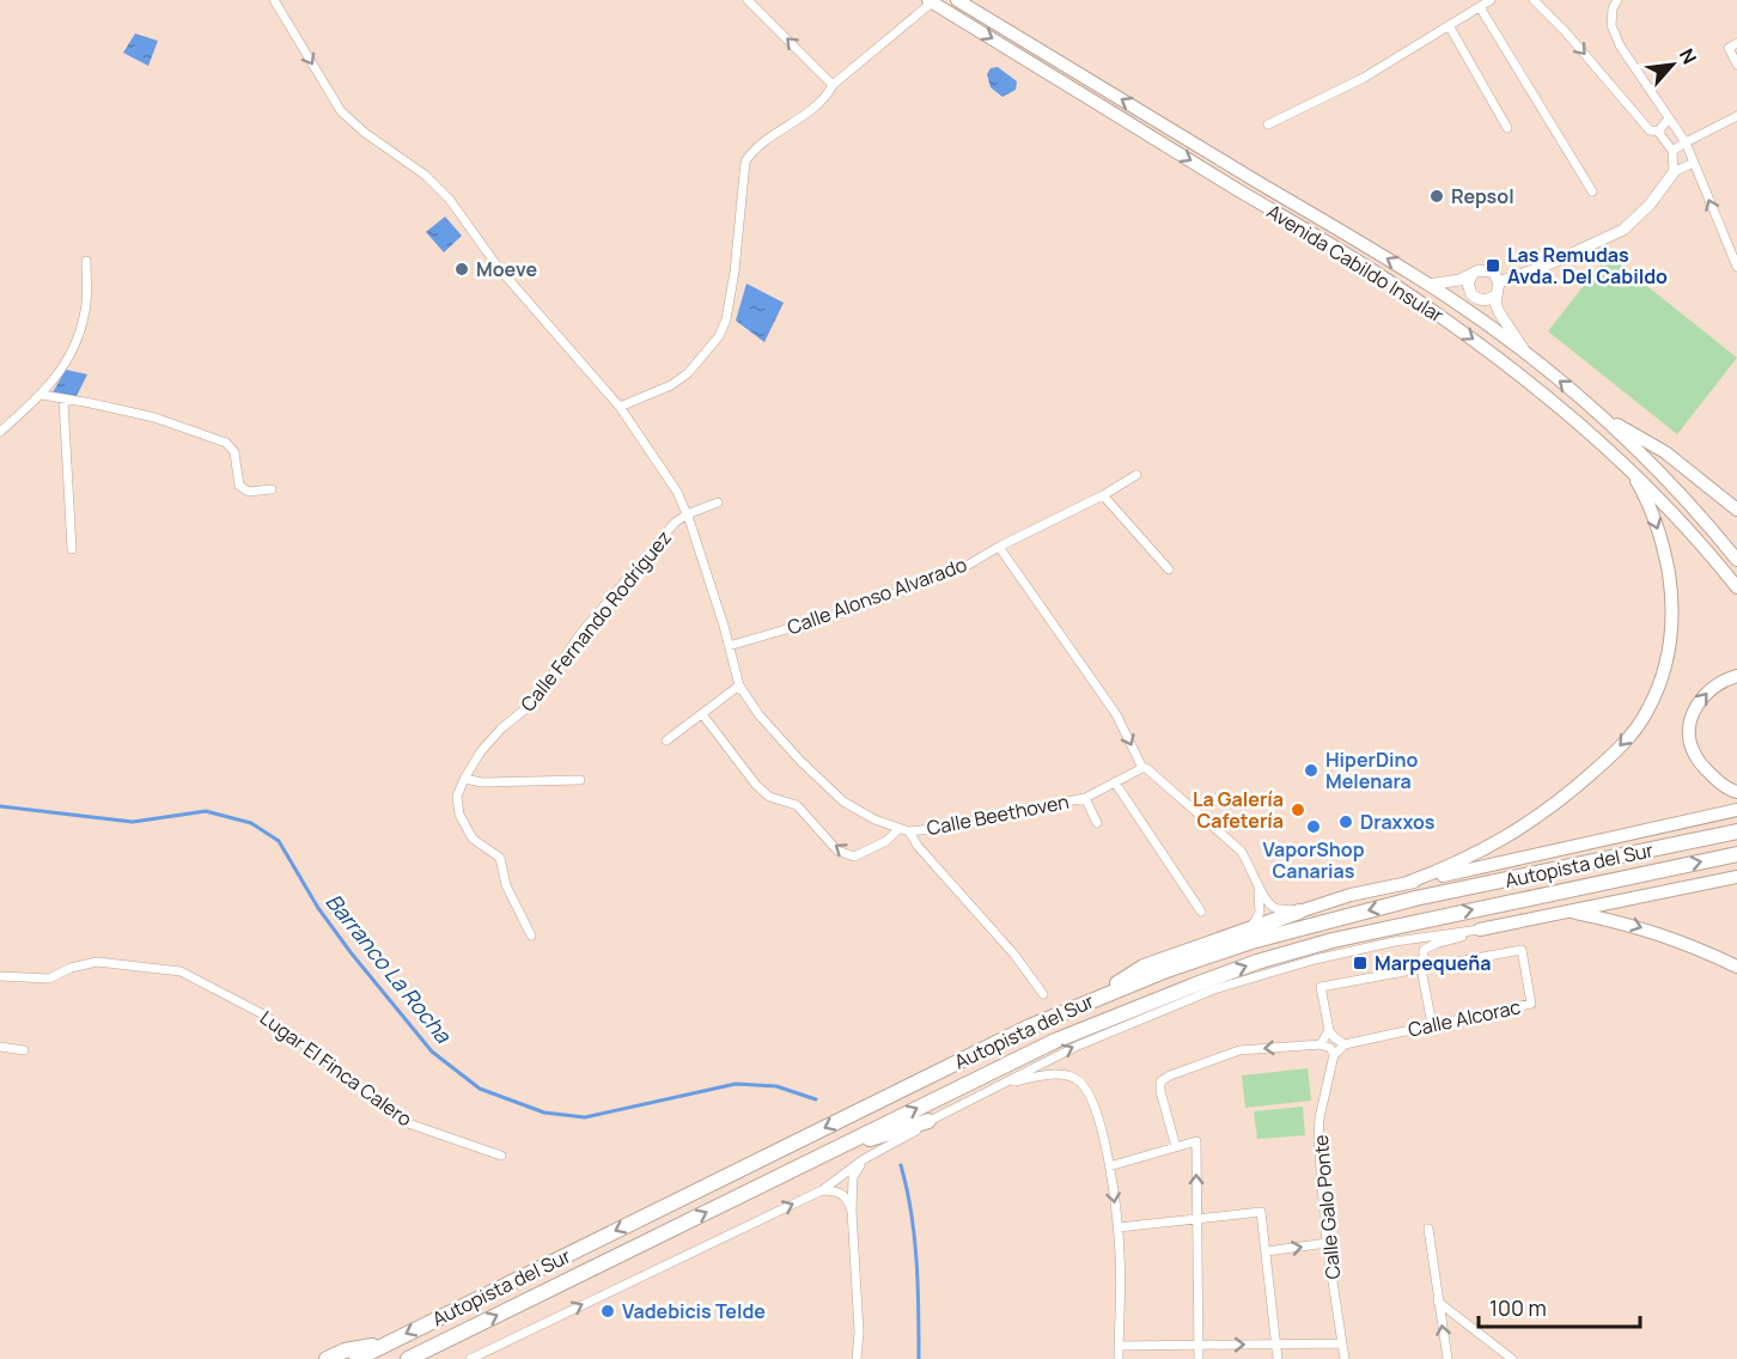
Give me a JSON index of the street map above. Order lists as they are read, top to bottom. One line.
{"streets":{"highway":["Autopista del Sur"],"main road":["Avenida Cabildo Insular"],"street":["Calle Alonso Alvarado","Calle Fernando Rodríguez","Calle Beethoven","Calle Alcorac","Lugar El Finca Calero","Calle Galo Ponte"]},"crossings":[["Calle Alcorac","Calle Galo Ponte"]],"water":["Barranco La Rocha"],"places":{"other":["Repsol","Moeve","HiperDino Melenara","La Galería Cafetería","Draxxos","VaporShop Canarias","Vadebicis Telde"],"transit":["Las Remudas Avda. Del Cabildo","Marpequeña"]},"scale_bar":"100 m","north":"top right"}
